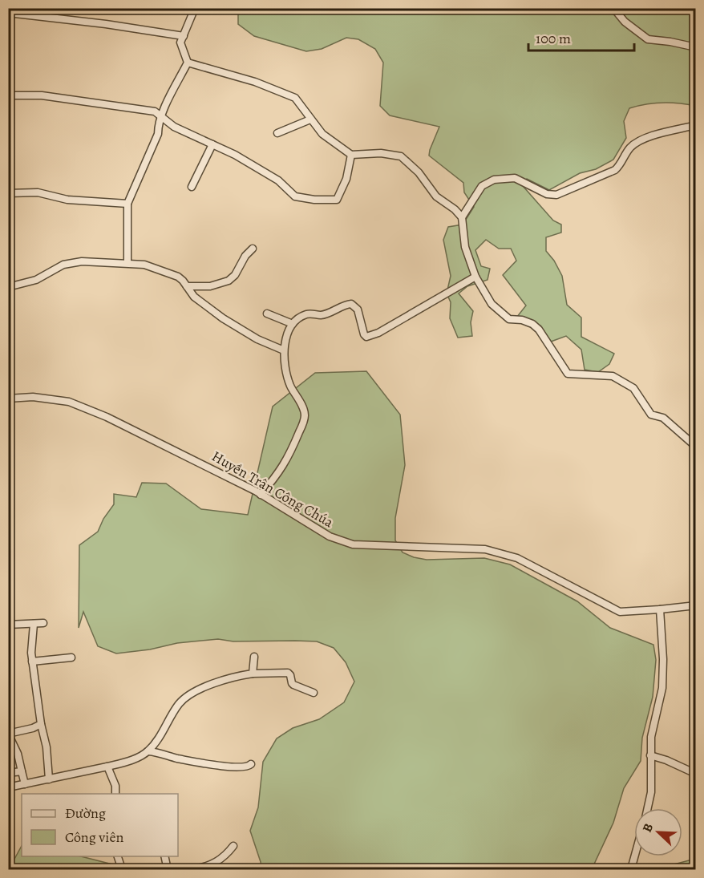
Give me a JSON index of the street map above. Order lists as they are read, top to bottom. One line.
{"streets":{"street":["Huyền Trân Công Chúa"]},"legend":["Đường","Công viên"],"scale_bar":"100 m","north":"top left"}
